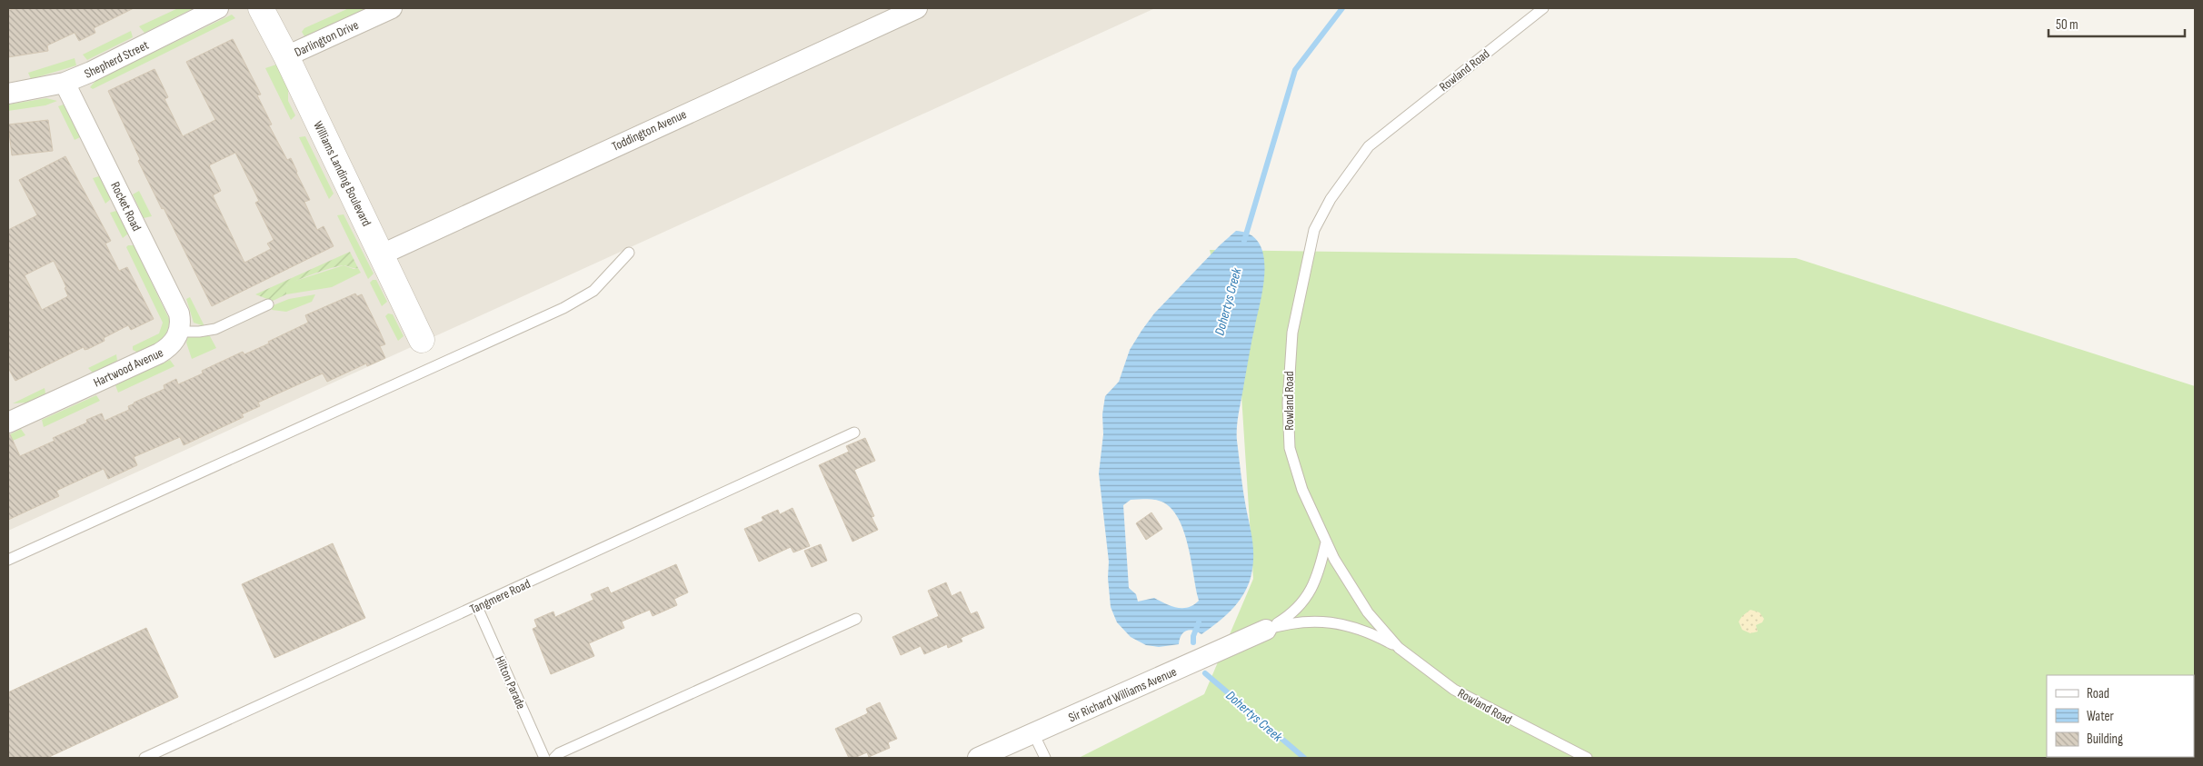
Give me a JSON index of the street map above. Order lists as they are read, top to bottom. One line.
{"streets":{"street":["Darlington Drive","Shepherd Street","Toddington Avenue","Williams Landing Boulevard","Rocket Road","Hartwood Avenue","Sir Richard Williams Avenue"],"lane":["Rowland Road","Tangmere Road","Hilton Parade"]},"crossings":[["Darlington Drive","Williams Landing Boulevard"],["Shepherd Street","Rocket Road"],["Toddington Avenue","Williams Landing Boulevard"],["Rocket Road","Hartwood Avenue"],["Tangmere Road","Hilton Parade"]],"water":["Dohertys Creek"],"legend":["Road","Water","Building"],"scale_bar":"50 m"}
